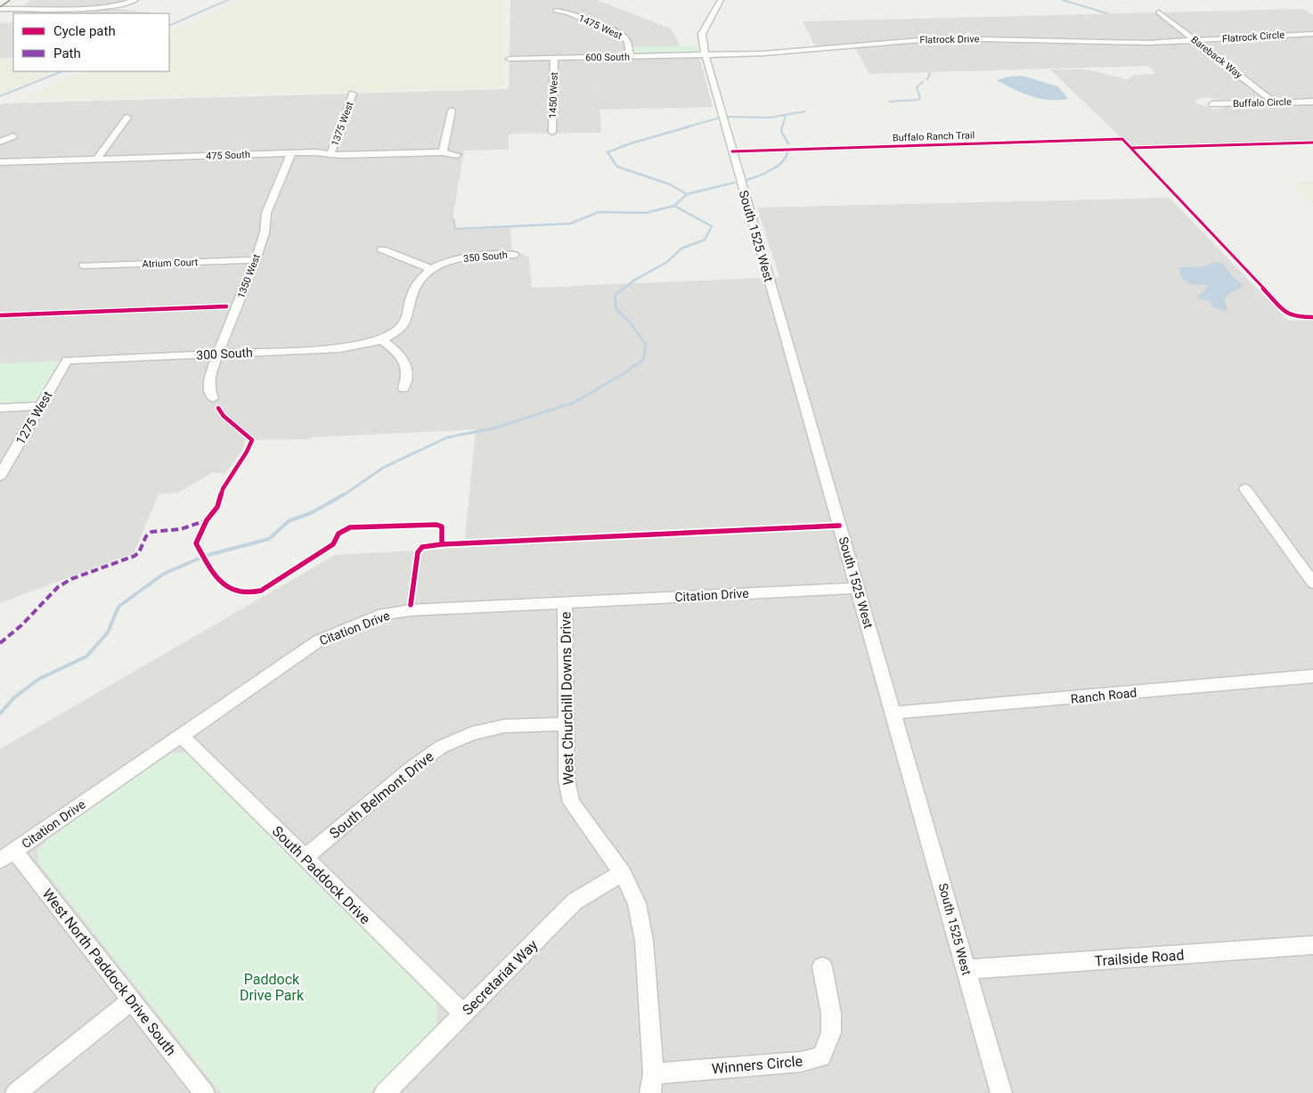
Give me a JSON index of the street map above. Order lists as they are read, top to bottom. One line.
{"streets":{"street":["1475 West","Flatrock Circle","Flatrock Drive","600 South","Bareback Way","1450 West","Buffalo Circle","1375 West","475 South","South 1525 West","350 South","Atrium Court","1350 West","300 South","1275 West","Citation Drive","Ranch Road","West Churchill Downs Drive","South Belmont Drive","South Paddock Drive","Trailside Road","West North Paddock Drive South","Secretariat Way","Winners Circle"],"cycle path":["Buffalo Ranch Trail"]},"crossings":[["1475 West","600 South"],["Flatrock Circle","Flatrock Drive"],["Flatrock Circle","Bareback Way"],["Flatrock Drive","600 South"],["Flatrock Drive","Bareback Way"],["Flatrock Drive","South 1525 West"],["600 South","1450 West"],["600 South","South 1525 West"],["Bareback Way","Buffalo Circle"],["1375 West","475 South"],["475 South","1350 West"],["South 1525 West","Citation Drive"],["South 1525 West","Ranch Road"],["South 1525 West","Trailside Road"],["Atrium Court","1350 West"],["1350 West","300 South"],["300 South","1275 West"],["Citation Drive","West Churchill Downs Drive"],["Citation Drive","South Paddock Drive"],["Citation Drive","West North Paddock Drive South"],["West Churchill Downs Drive","South Belmont Drive"],["West Churchill Downs Drive","Secretariat Way"],["West Churchill Downs Drive","Winners Circle"],["South Belmont Drive","South Paddock Drive"],["South Paddock Drive","Secretariat Way"]],"parks":["Paddock Drive Park"],"legend":["Cycle path","Path"]}
